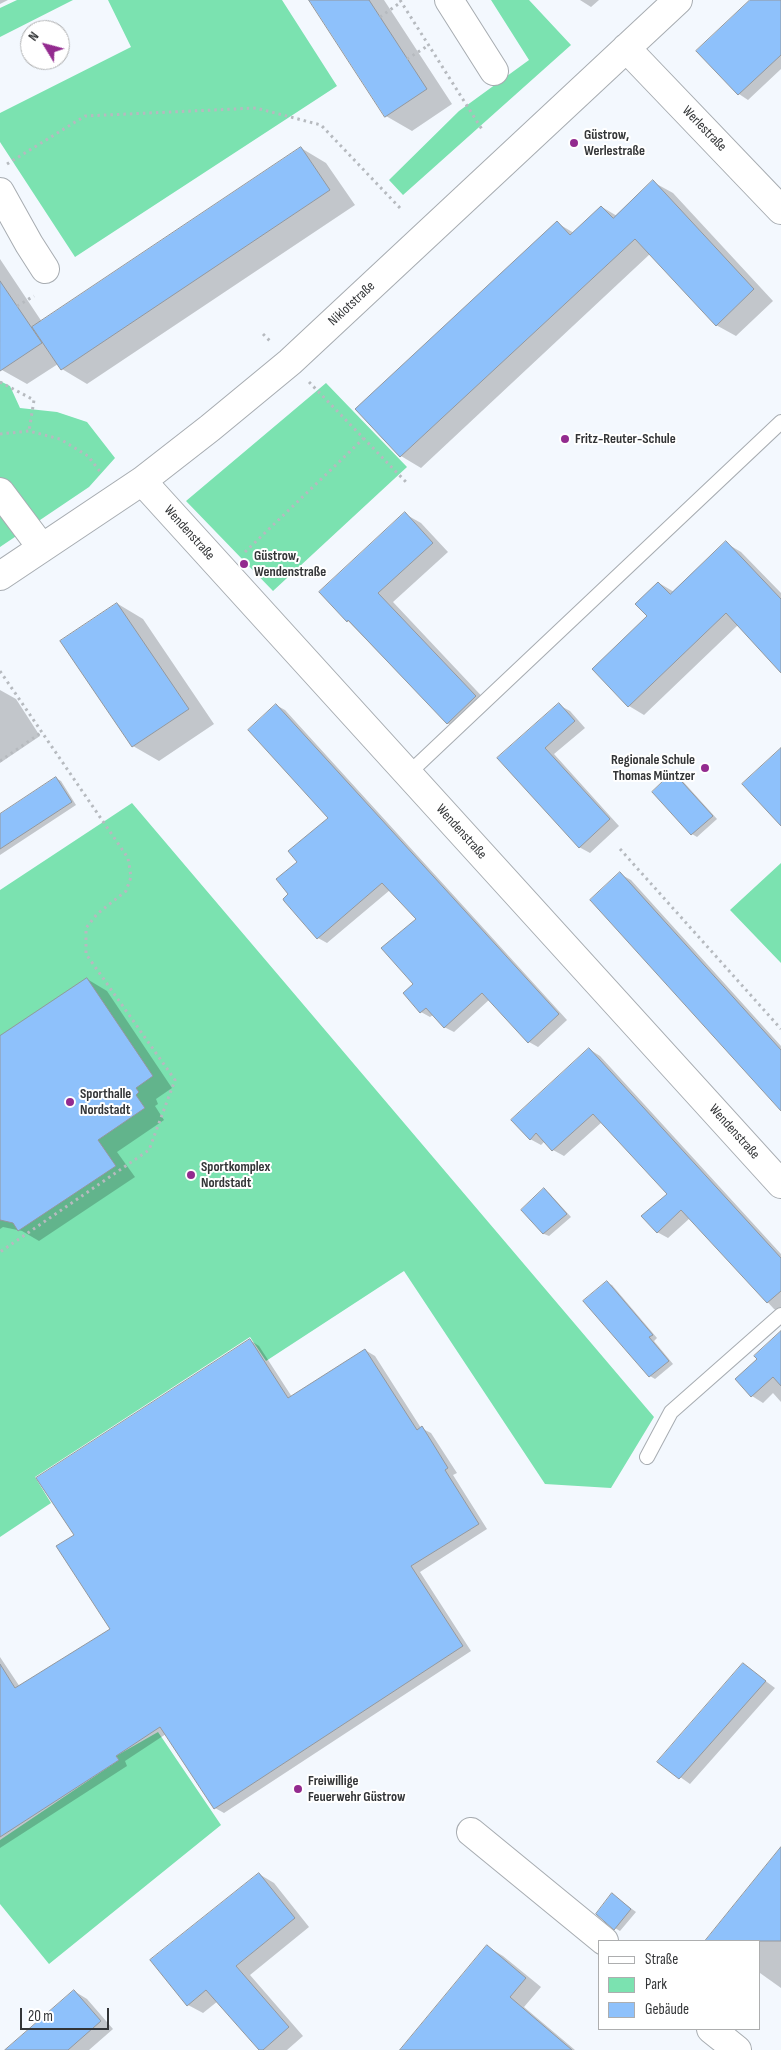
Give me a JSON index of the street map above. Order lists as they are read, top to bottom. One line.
{"streets":{"street":["Werlestraße","Niklotstraße","Wendenstraße"]},"crossings":[["Werlestraße","Niklotstraße"],["Niklotstraße","Wendenstraße"]],"places":["Güstrow, Werlestraße","Fritz-Reuter-Schule","Güstrow, Wendenstraße","Regionale Schule Thomas Müntzer","Sporthalle Nordstadt","Sportkomplex Nordstadt","Freiwillige Feuerwehr Güstrow"],"legend":["Straße","Park","Gebäude"],"scale_bar":"20 m","north":"top left"}
